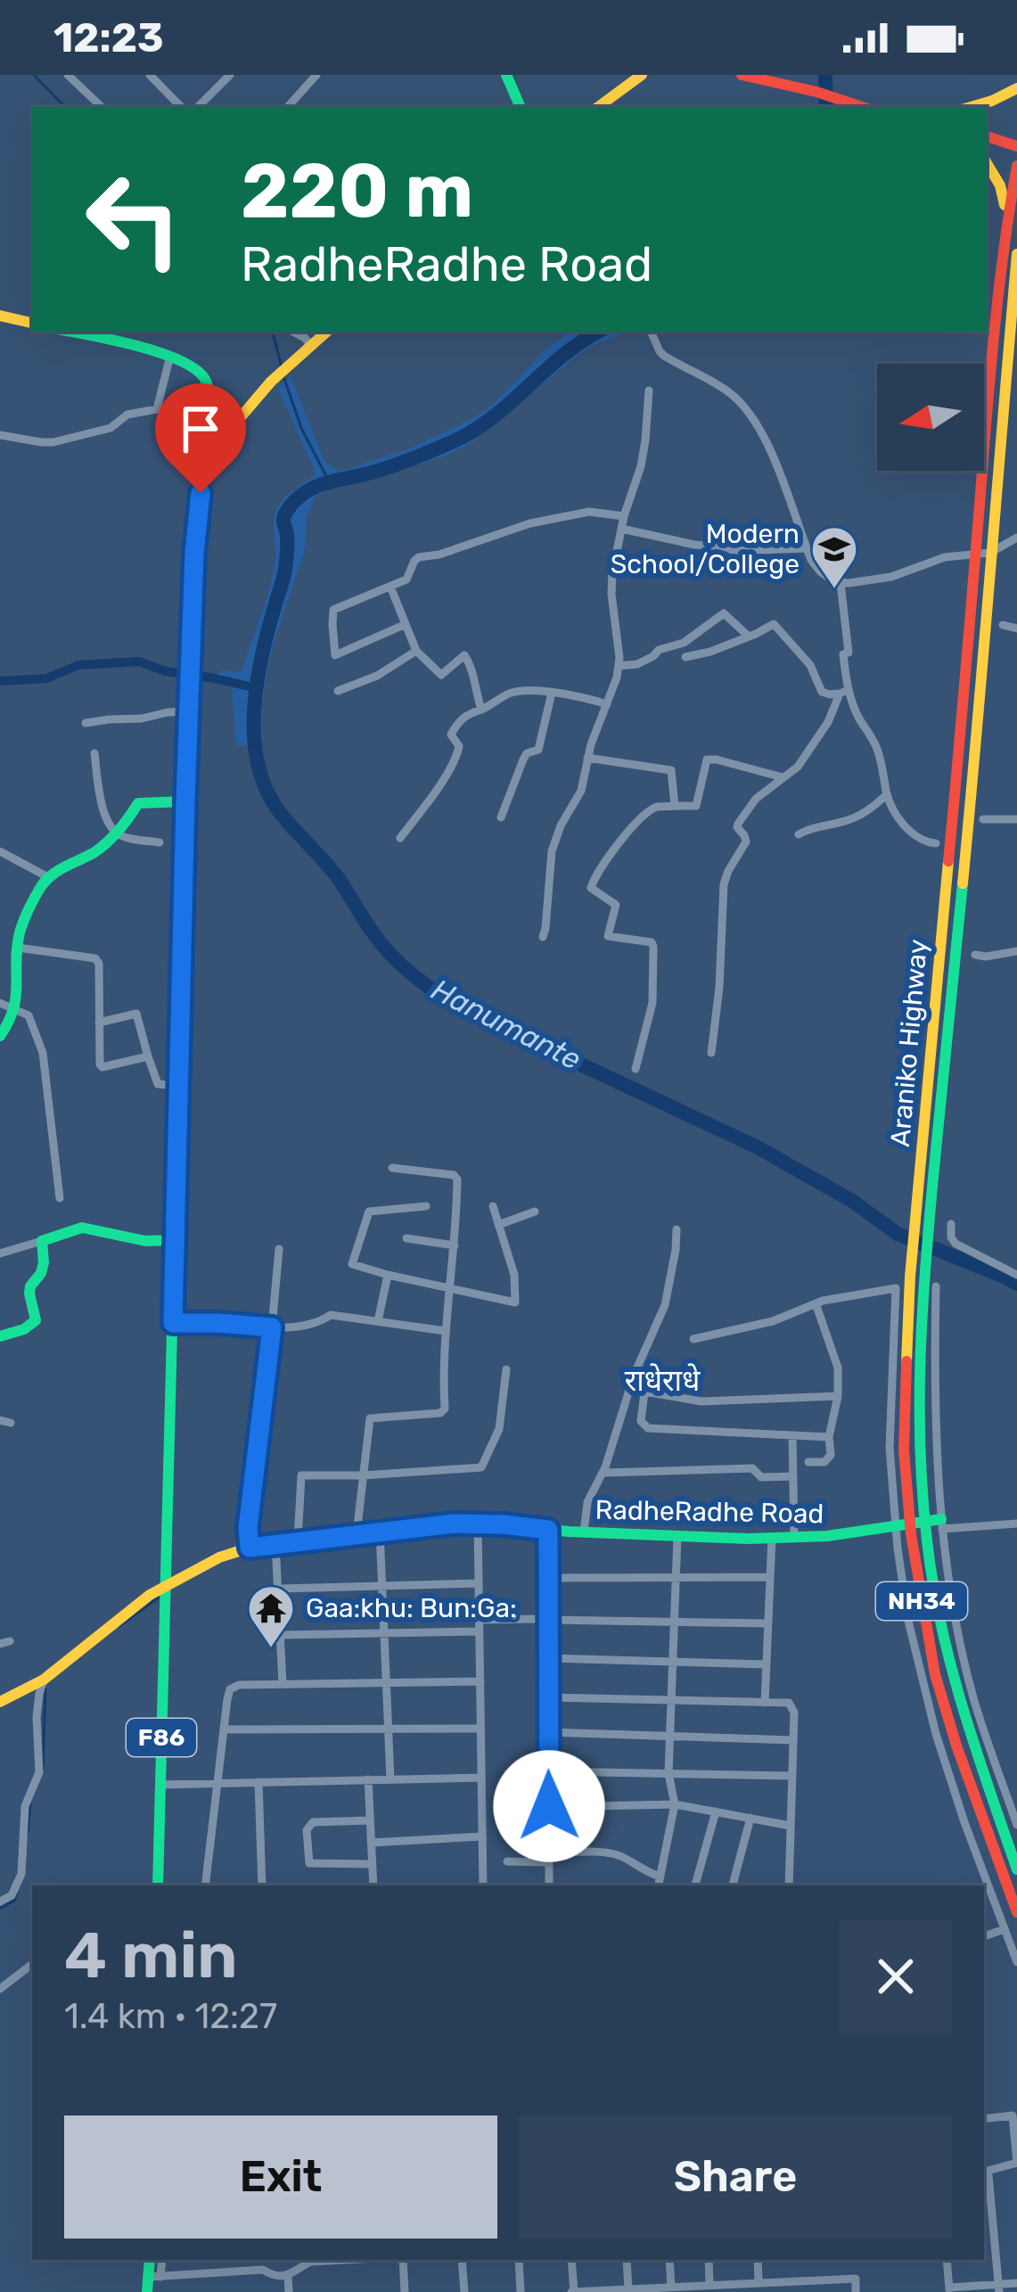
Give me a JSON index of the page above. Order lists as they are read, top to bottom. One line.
{"streets":{"main road":["Araniko Highway","RadheRadhe Road","NH34","F86"]},"crossings":[["Araniko Highway","RadheRadhe Road"],["RadheRadhe Road","F86"]],"districts":["राधेराधे"],"water":["Hanumante"],"places":{"school or university":["Modern School/College"],"temple":["Gaa:khu: Bun:Ga:"]},"north":"left","page":{"status":"12:23","turn":["220 m","RadheRadhe Road"],"heading":["4 min","1.4 km · 12:27"],"buttons":["Exit","Share"]}}
